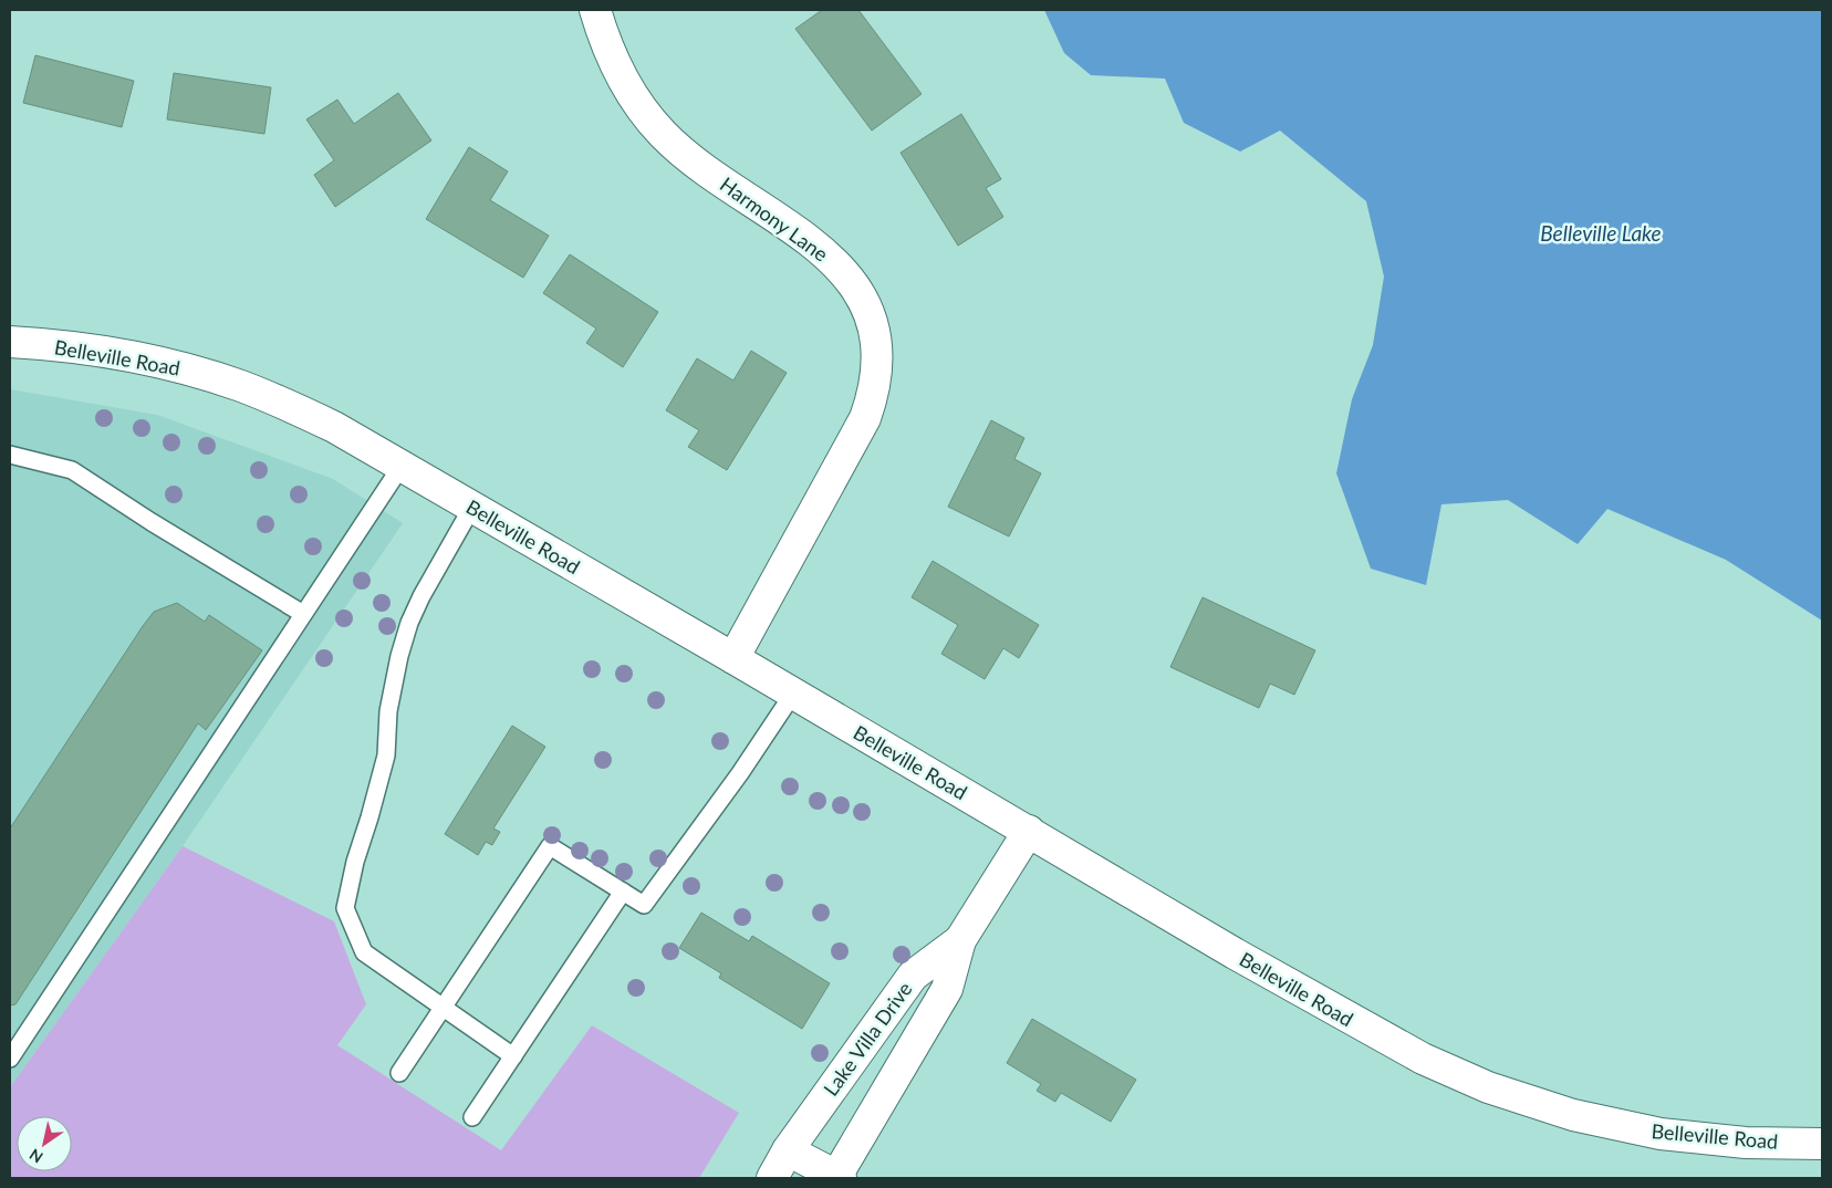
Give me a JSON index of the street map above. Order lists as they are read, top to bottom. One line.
{"streets":{"main road":["Harmony Lane","Belleville Road","Lake Villa Drive"]},"crossings":[["Harmony Lane","Belleville Road"],["Belleville Road","Lake Villa Drive"]],"water":["Belleville Lake"],"north":"bottom left"}
